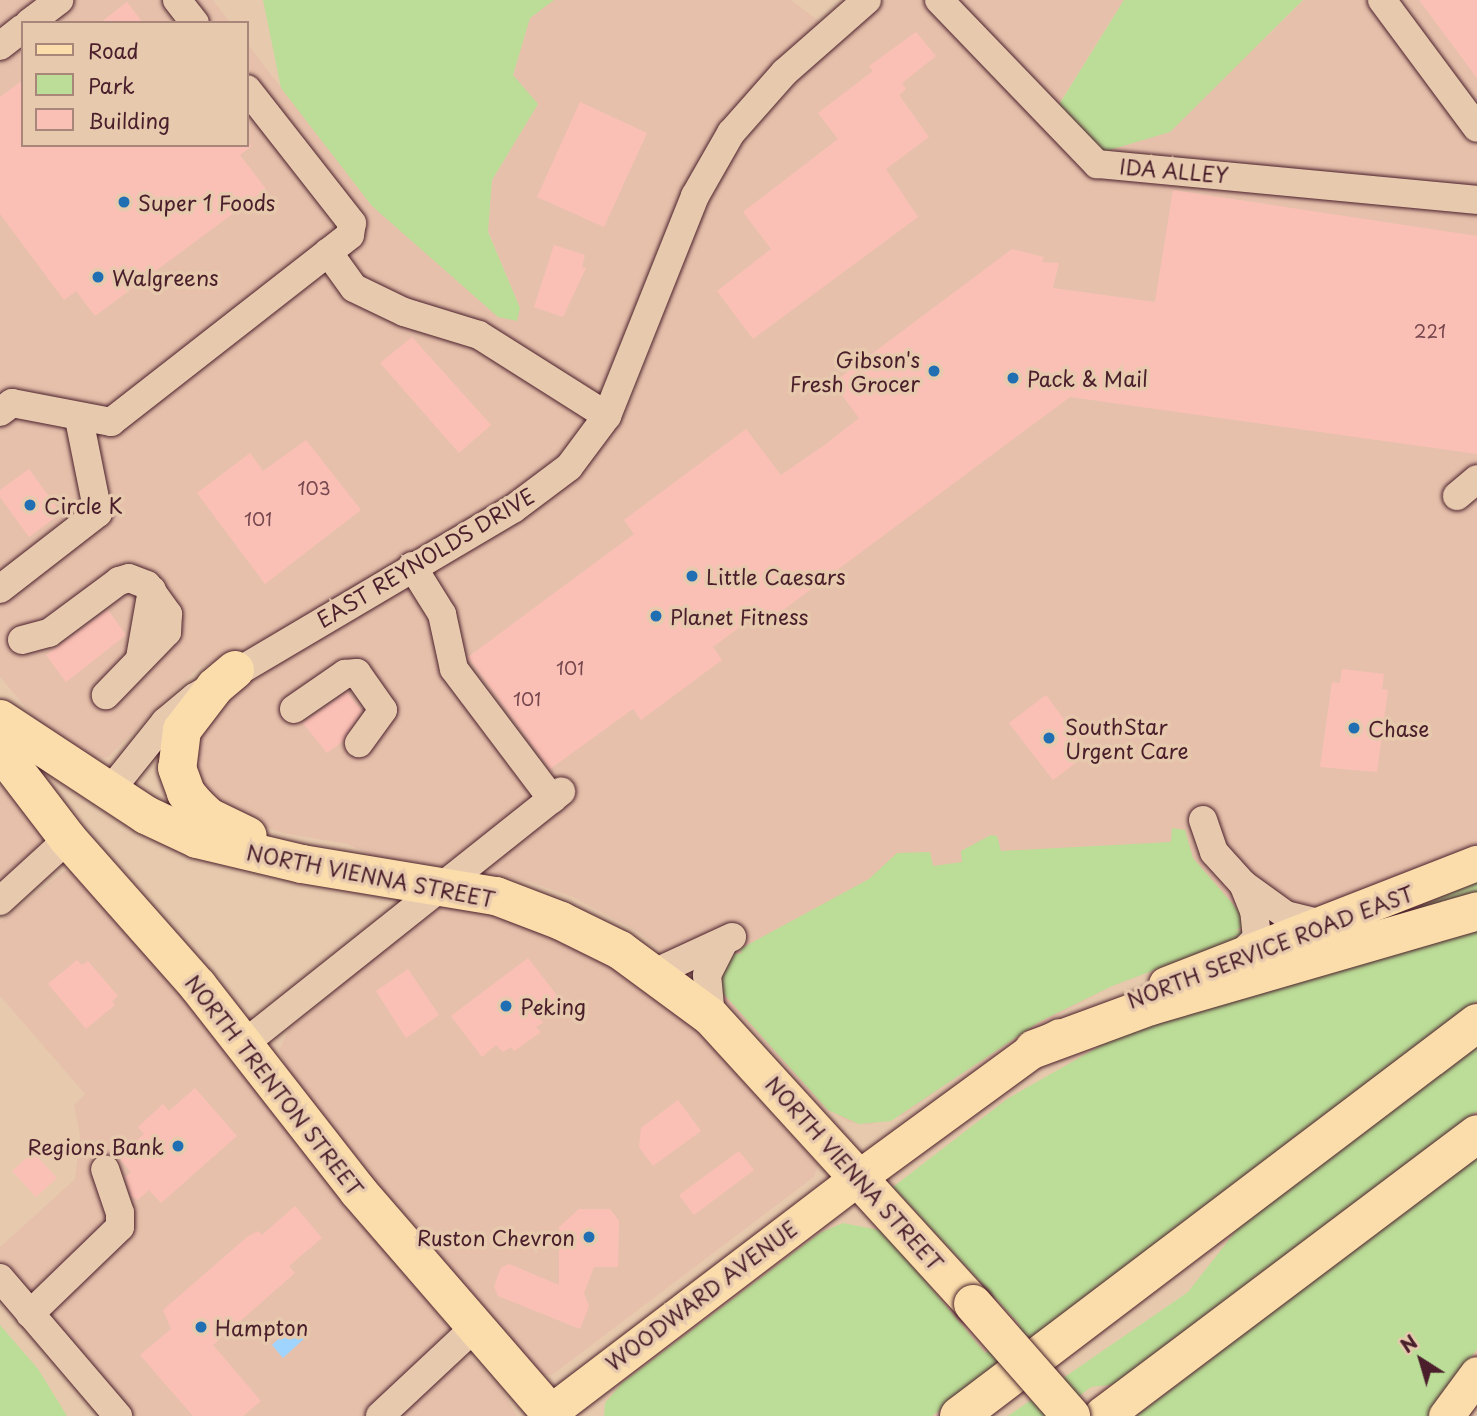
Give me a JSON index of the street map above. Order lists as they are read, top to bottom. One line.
{"streets":{"highway":["NORTH VIENNA STREET","NORTH TRENTON STREET"],"main road":["NORTH SERVICE ROAD EAST","WOODWARD AVENUE"],"street":["IDA ALLEY","EAST REYNOLDS DRIVE"]},"crossings":[["EAST REYNOLDS DRIVE","NORTH VIENNA STREET"],["NORTH VIENNA STREET","NORTH SERVICE ROAD EAST"],["NORTH VIENNA STREET","WOODWARD AVENUE"],["NORTH SERVICE ROAD EAST","WOODWARD AVENUE"],["NORTH TRENTON STREET","WOODWARD AVENUE"]],"places":["Super 1 Foods","Walgreens","Gibson's Fresh Grocer","Pack & Mail","Circle K","Little Caesars","Planet Fitness","Chase","SouthStar Urgent Care","Peking","Regions Bank","Ruston Chevron","Hampton"],"house_numbers":["221","103","101","101","101"],"legend":["Road","Park","Building"],"north":"top left"}
